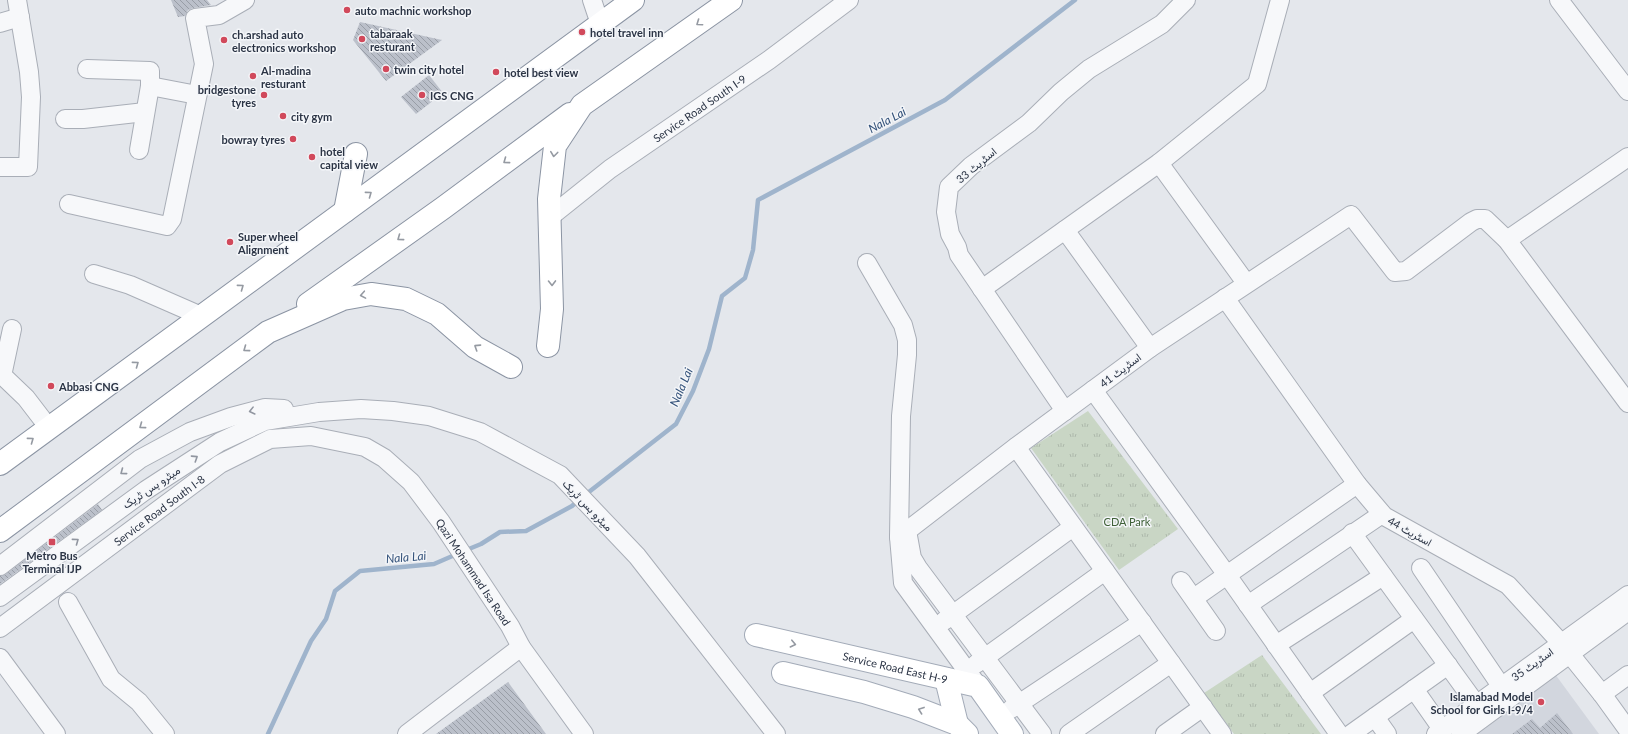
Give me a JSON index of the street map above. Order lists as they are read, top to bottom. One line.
{"streets":{"main road":["Service Road East H-9"],"street":["Service Road South I-9","اسٹریٹ 33","اسٹریٹ 41","میٹرو بس ٹریک","Service Road South I-8","اسٹریٹ 44","Qazi Mohammad Isa Road","اسٹریٹ 35"]},"crossings":[["اسٹریٹ 33","اسٹریٹ 41"],["اسٹریٹ 41","اسٹریٹ 44"],["Service Road South I-8","Qazi Mohammad Isa Road"],["اسٹریٹ 44","اسٹریٹ 35"]],"water":["Nala Lai"],"parks":["CDA Park"],"places":{"other":["auto machnic workshop","hotel travel inn","tabaraak resturant","ch.arshad auto electronics workshop","twin city hotel","hotel best view","Al-madina resturant","bridgestone tyres","IGS CNG","city gym","bowray tyres","hotel capital view","Super wheel Alignment","Abbasi CNG","Islamabad Model School for Girls I-9/4"],"transit":["Metro Bus Terminal IJP"]}}
